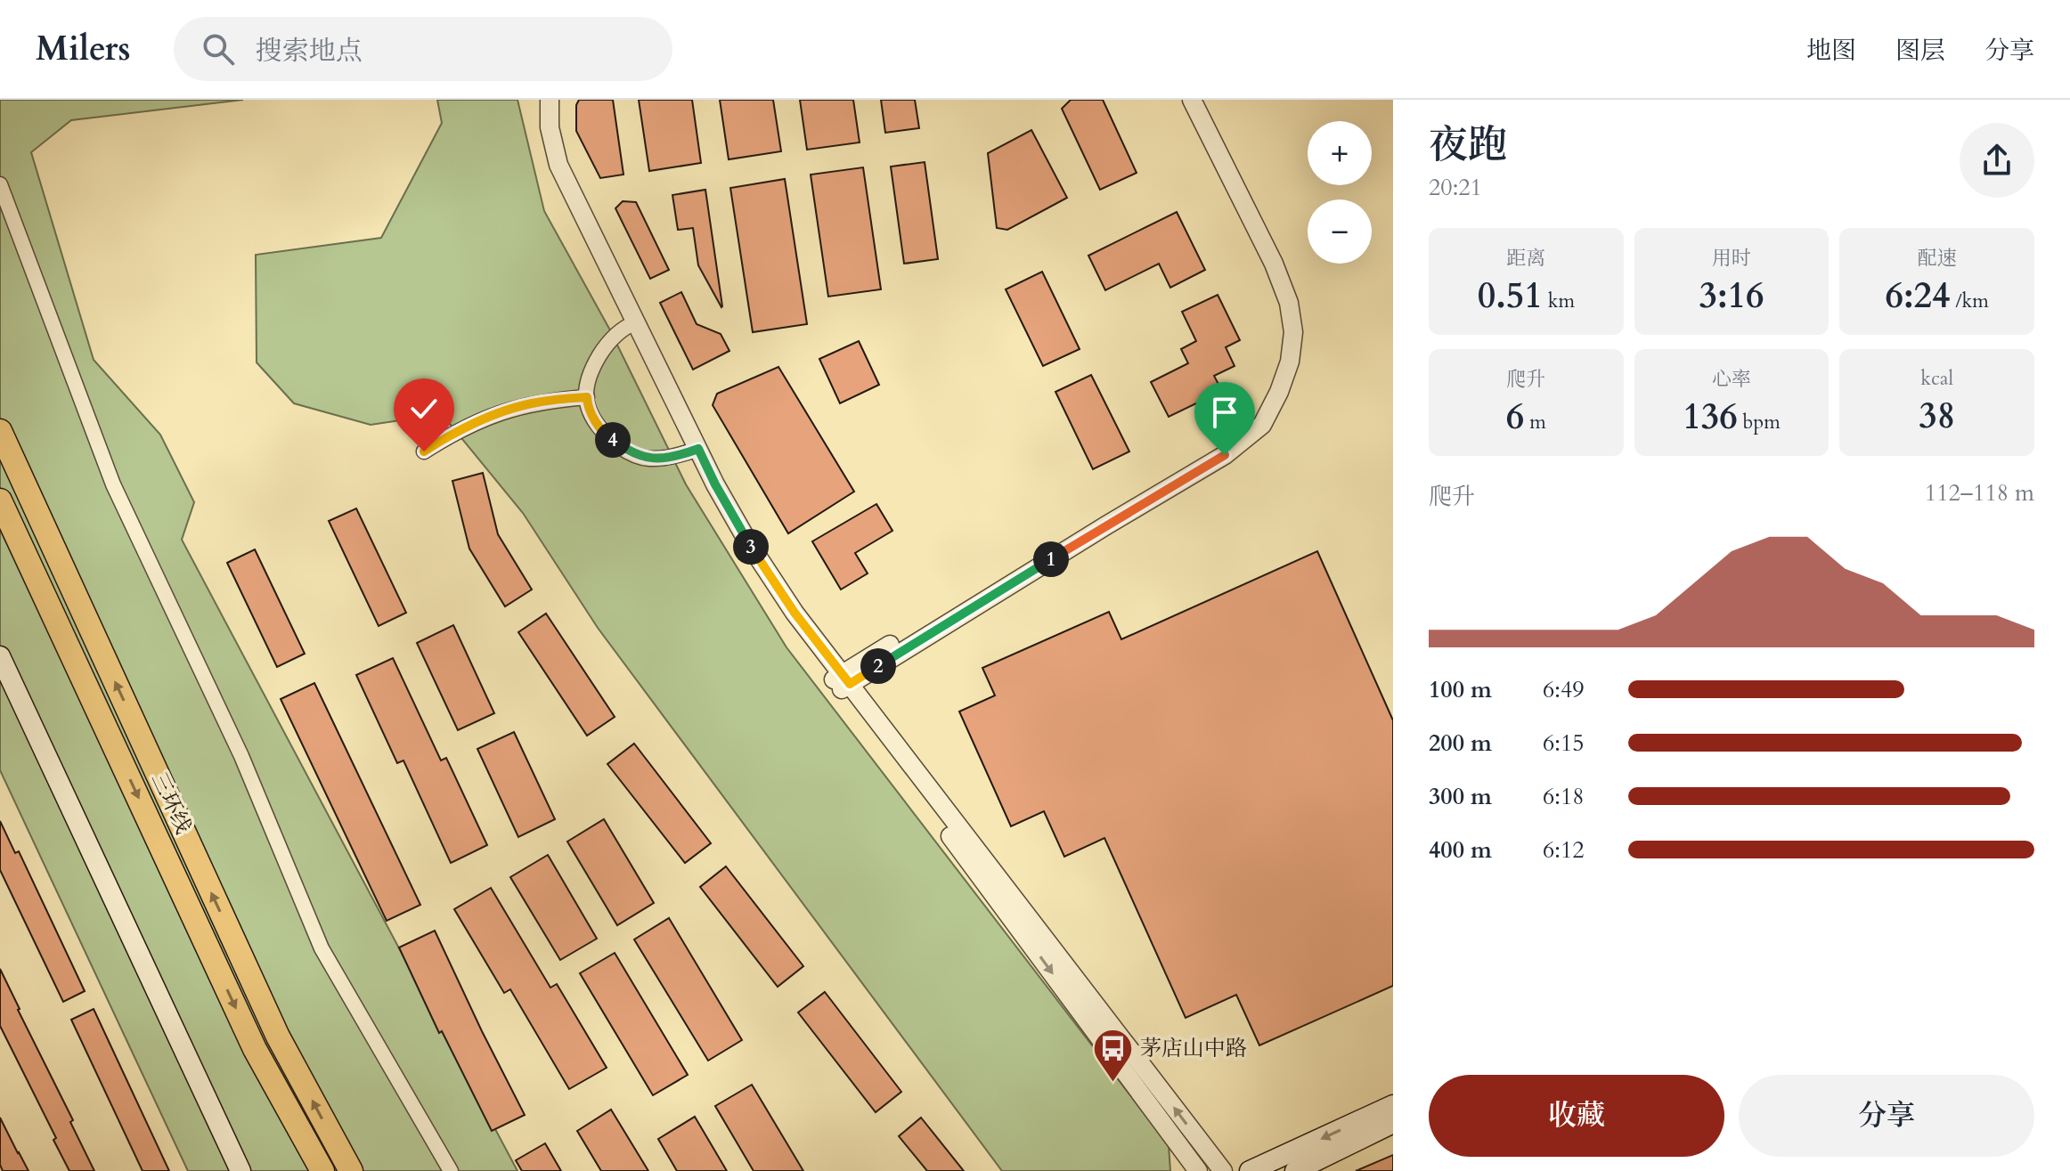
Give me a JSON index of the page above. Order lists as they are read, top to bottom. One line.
{"streets":{"highway":["三环线"]},"places":{"bus stop":["茅店山中路"]},"page":{"header":"Milers","search":"搜索地点","nav":["地图","图层","分享"],"heading":["夜跑","20:21"],"map_buttons":["+","−"],"stats":[["距离","0.51 km"],["用时","3:16"],["配速","6:24 /km"],["爬升","6 m"],["心率","136 bpm"],["kcal","38"]],"pins":["4","3","1","2"],"chart":["爬升","112–118 m"],"list":[{"name":"100 m","note":"6:49"},{"name":"200 m","note":"6:15"},{"name":"300 m","note":"6:18"},{"name":"400 m","note":"6:12"}],"buttons":["收藏","分享"]}}
